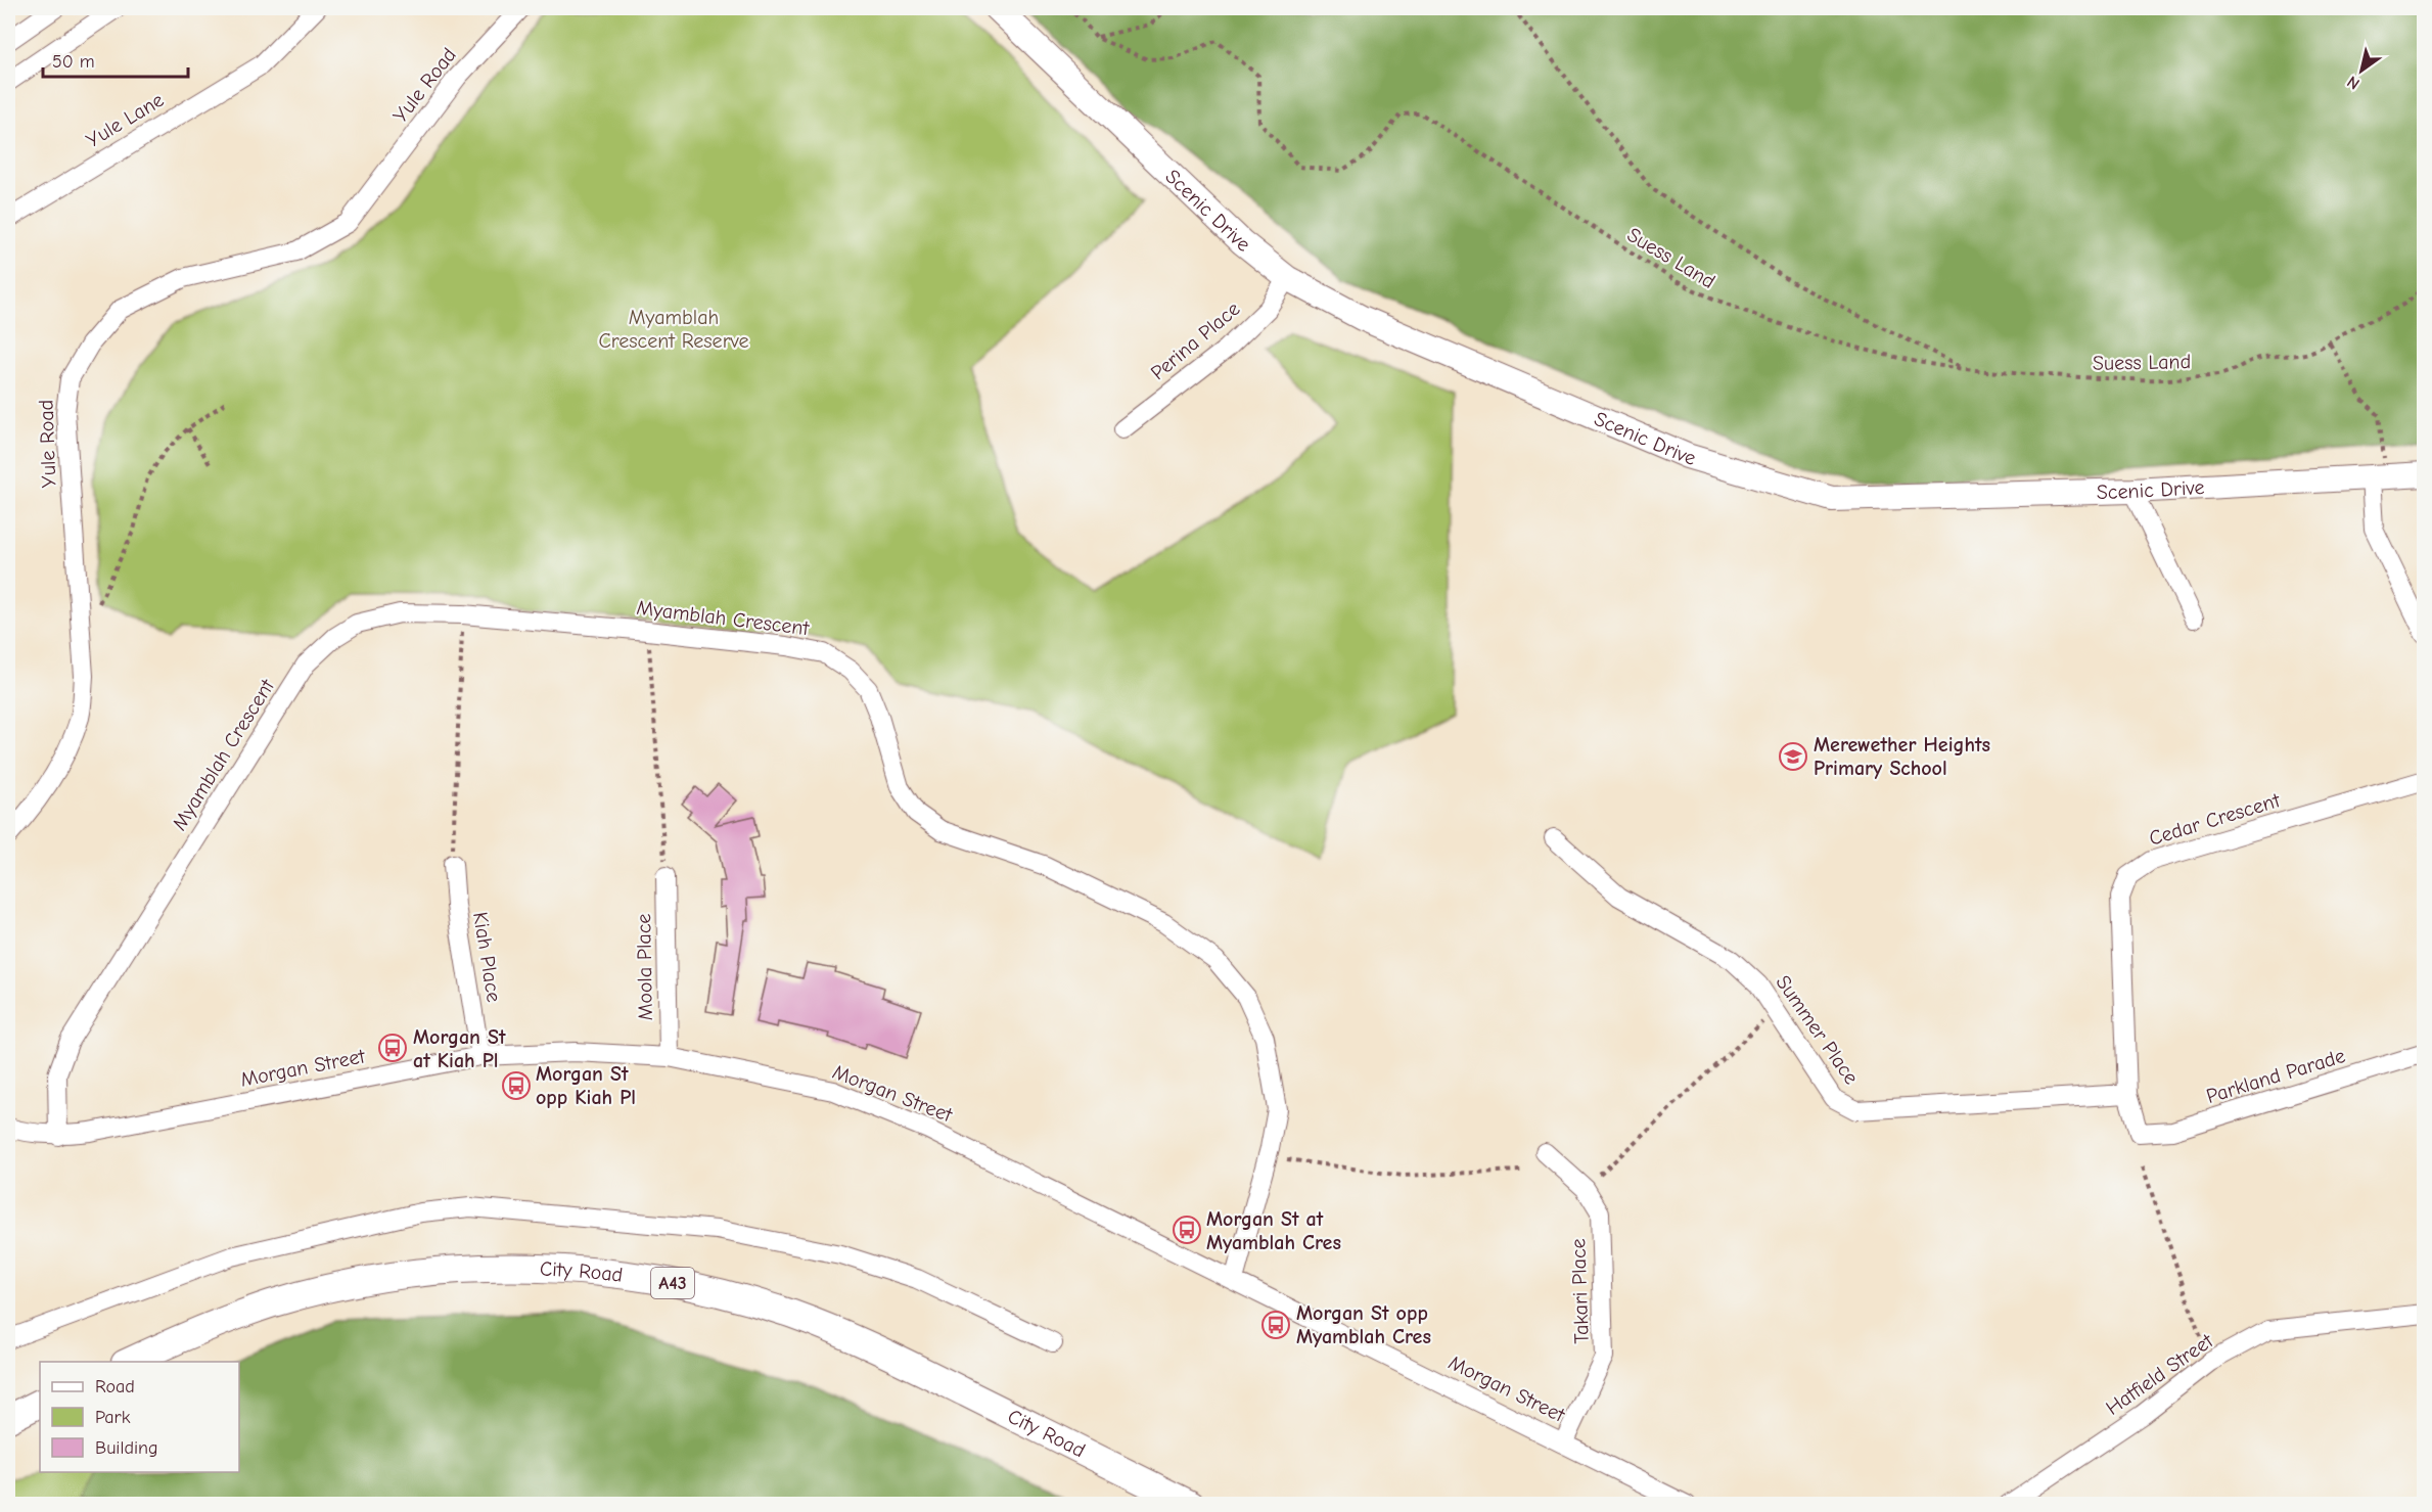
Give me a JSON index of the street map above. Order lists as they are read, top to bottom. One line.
{"streets":{"highway":["City Road","A43"],"main road":["Scenic Drive"],"street":["Yule Road","Yule Lane","Perina Place","Myamblah Crescent","Cedar Crescent","Kiah Place","Moola Place","Summer Place","Morgan Street","Parkland Parade","Takari Place","Hatfield Street"],"path":["Suess Land"]},"crossings":[["Scenic Drive","Perina Place"],["Myamblah Crescent","Morgan Street"],["Cedar Crescent","Summer Place"],["Cedar Crescent","Parkland Parade"],["Kiah Place","Morgan Street"],["Moola Place","Morgan Street"],["Morgan Street","Takari Place"]],"parks":["Myamblah Crescent Reserve"],"places":{"school or university":["Merewether Heights Primary School"],"bus stop":["Morgan St at Kiah Pl","Morgan St opp Kiah Pl","Morgan St at Myamblah Cres","Morgan St opp Myamblah Cres"]},"legend":["Road","Park","Building"],"scale_bar":"50 m","north":"bottom left"}
